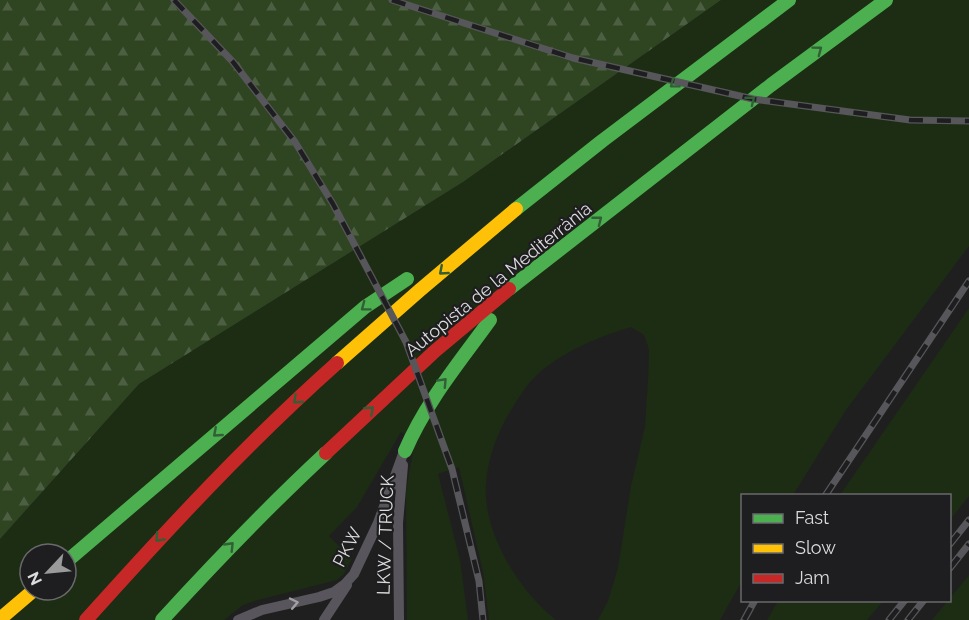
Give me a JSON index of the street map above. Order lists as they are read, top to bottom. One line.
{"streets":{"highway":["Autopista de la Mediterrània"],"lane":["LKW / TRUCK","PKW"]},"crossings":[["LKW / TRUCK","PKW"]],"one_way":["PKW"],"legend":["Fast","Slow","Jam"],"north":"bottom left"}
